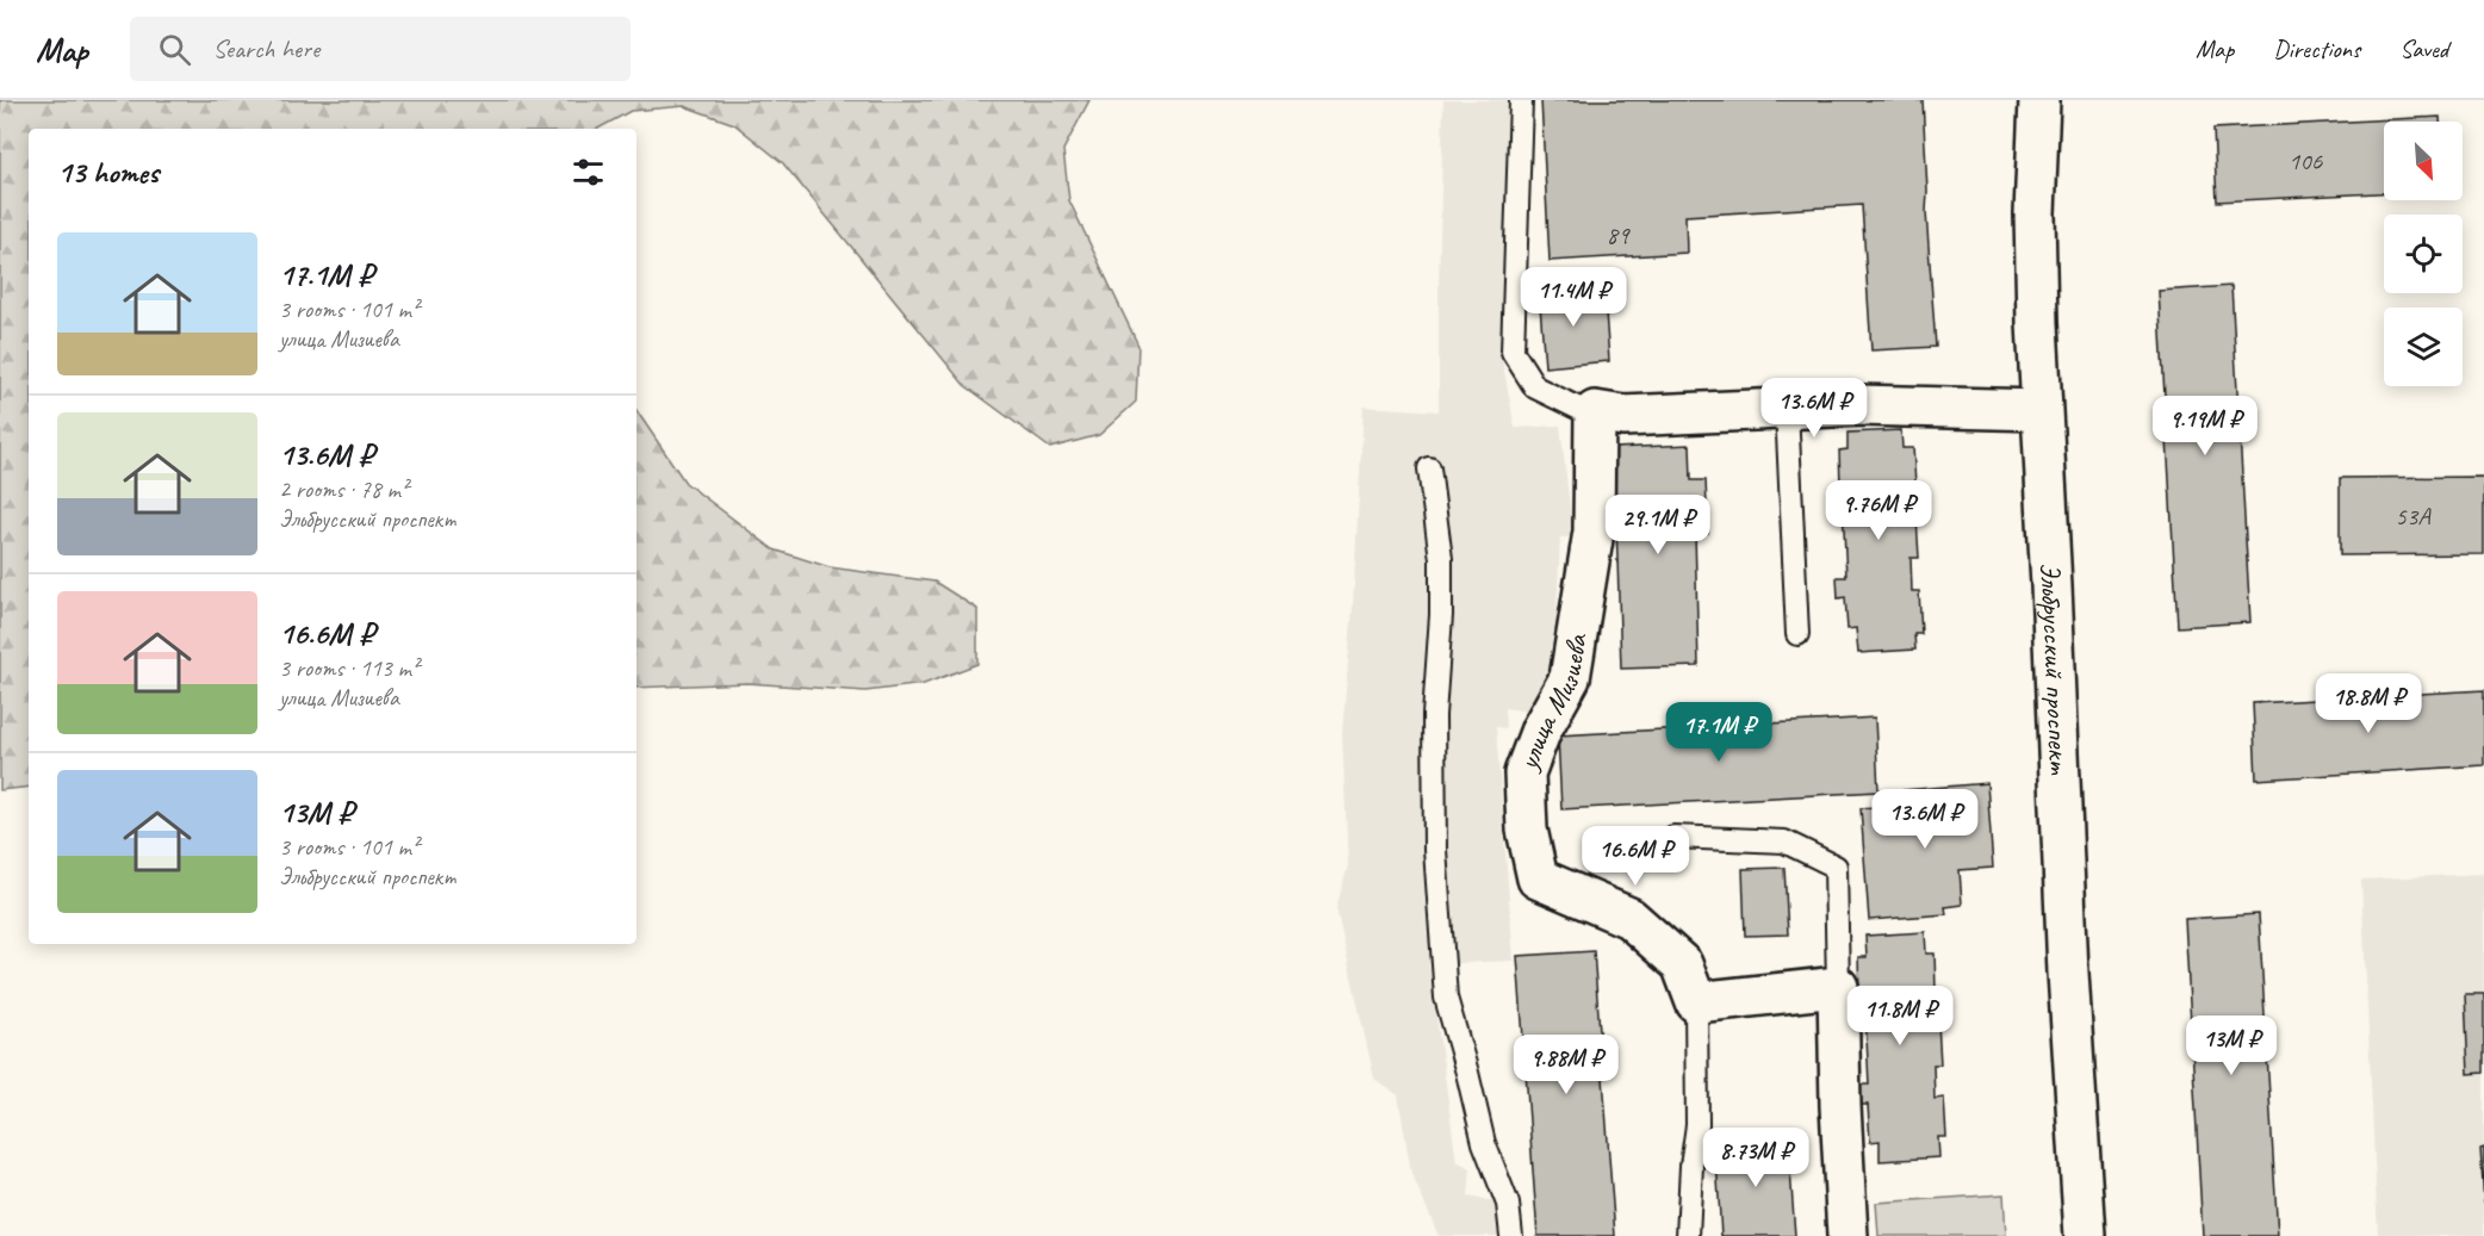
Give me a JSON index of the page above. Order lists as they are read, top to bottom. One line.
{"streets":{"street":["Эльбрусский проспект","улица Мизиева"]},"house_numbers":["106","89","53А"],"north":"bottom right","page":{"header":"Map","search":"Search here","nav":["Map","Directions","Saved"],"heading":"13 homes","list":[{"name":"17.1M ₽","note":"3 rooms · 101 m² · улица Мизиева"},{"name":"13.6M ₽","note":"2 rooms · 78 m² · Эльбрусский проспект"},{"name":"16.6M ₽","note":"3 rooms · 113 m² · улица Мизиева"},{"name":"13M ₽","note":"3 rooms · 101 m² · Эльбрусский проспект"}],"price":["11.4M ₽","13.6M ₽","9.19M ₽","9.76M ₽","29.1M ₽","18.8M ₽","17.1M ₽","13.6M ₽","16.6M ₽","11.8M ₽","13M ₽","9.88M ₽","8.73M ₽"]}}
